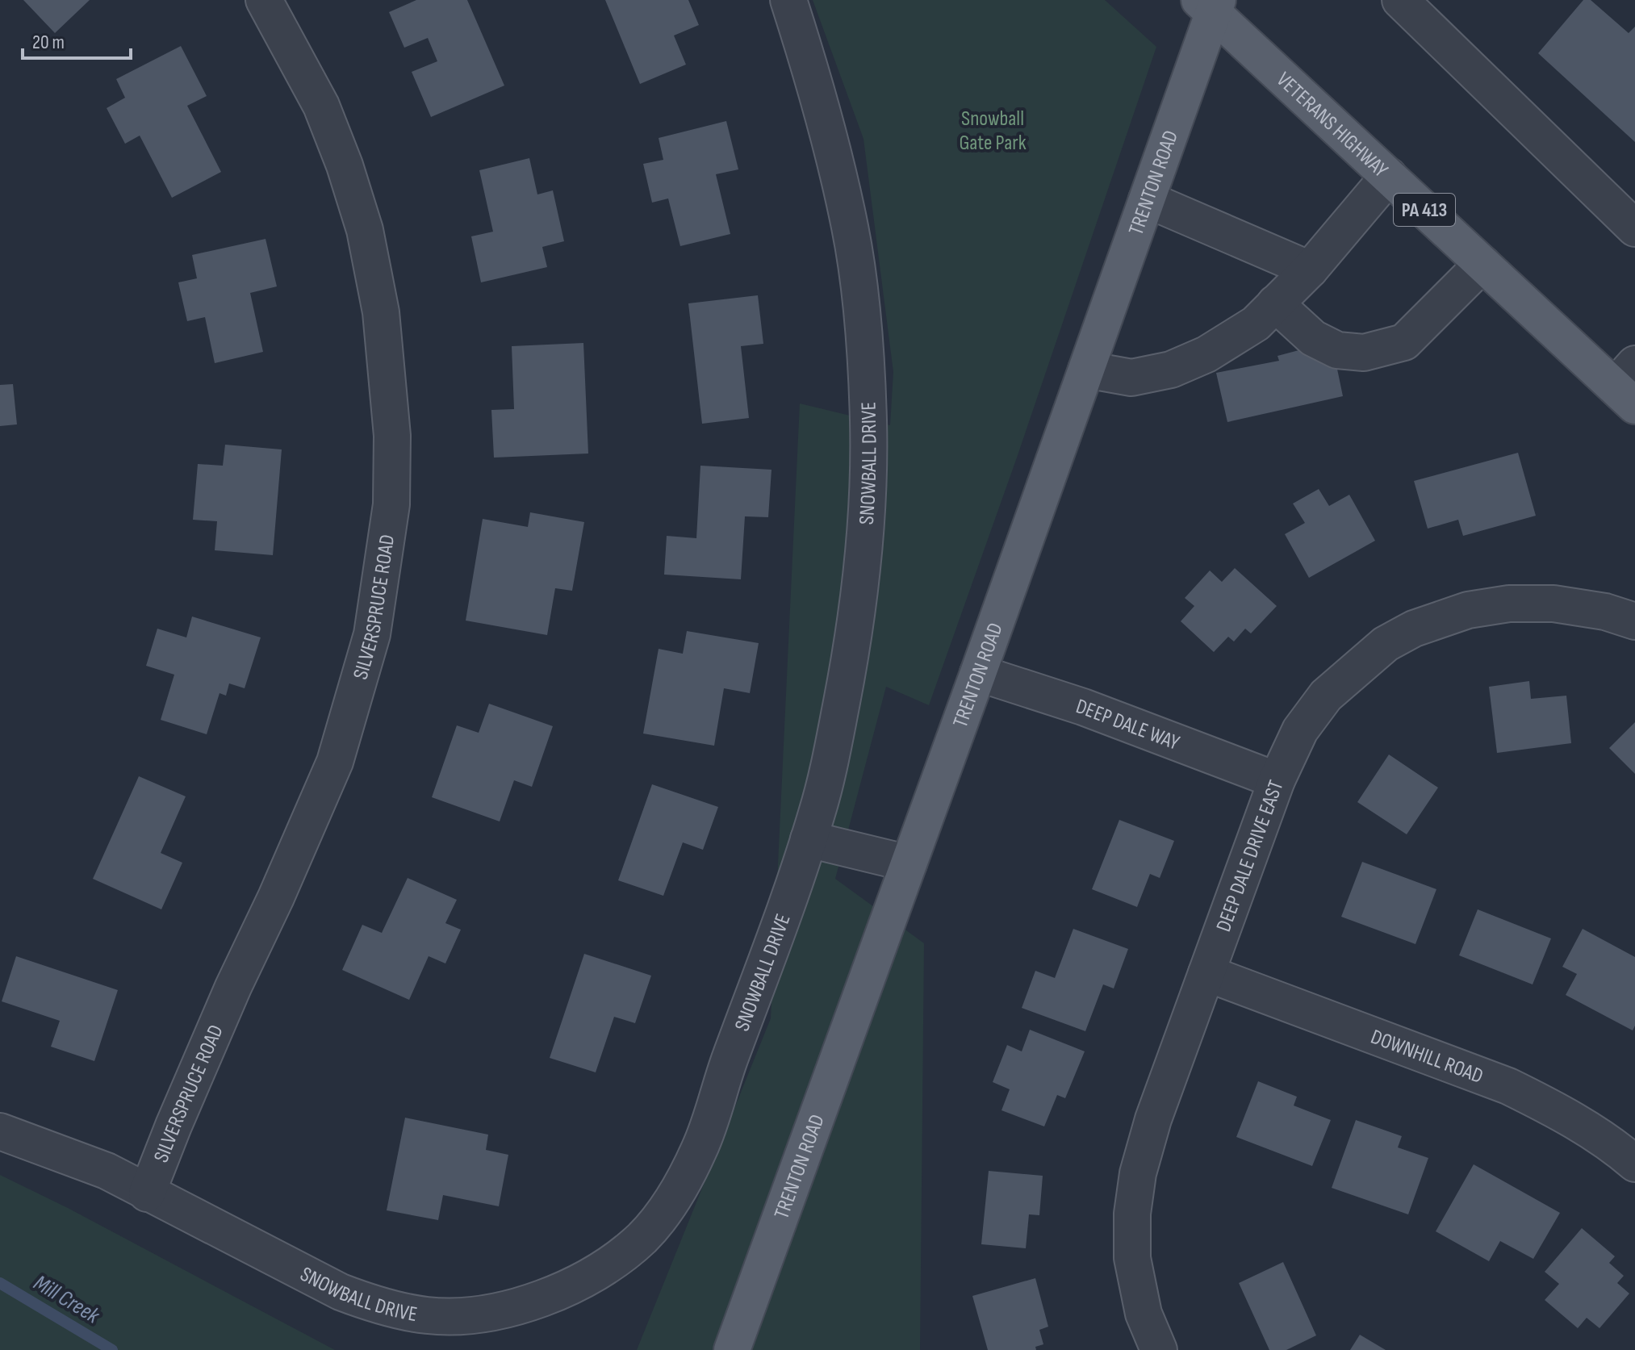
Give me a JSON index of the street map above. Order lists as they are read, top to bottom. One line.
{"streets":{"main road":["VETERANS HIGHWAY","TRENTON ROAD","PA 413"],"street":["SNOWBALL DRIVE","SILVERSPRUCE ROAD","DEEP DALE WAY","DEEP DALE DRIVE EAST","DOWNHILL ROAD"]},"crossings":[["VETERANS HIGHWAY","TRENTON ROAD"],["TRENTON ROAD","DEEP DALE WAY"],["SNOWBALL DRIVE","SILVERSPRUCE ROAD"],["DEEP DALE WAY","DEEP DALE DRIVE EAST"],["DEEP DALE DRIVE EAST","DOWNHILL ROAD"]],"water":["Mill Creek"],"parks":["Snowball Gate Park"],"scale_bar":"20 m"}
